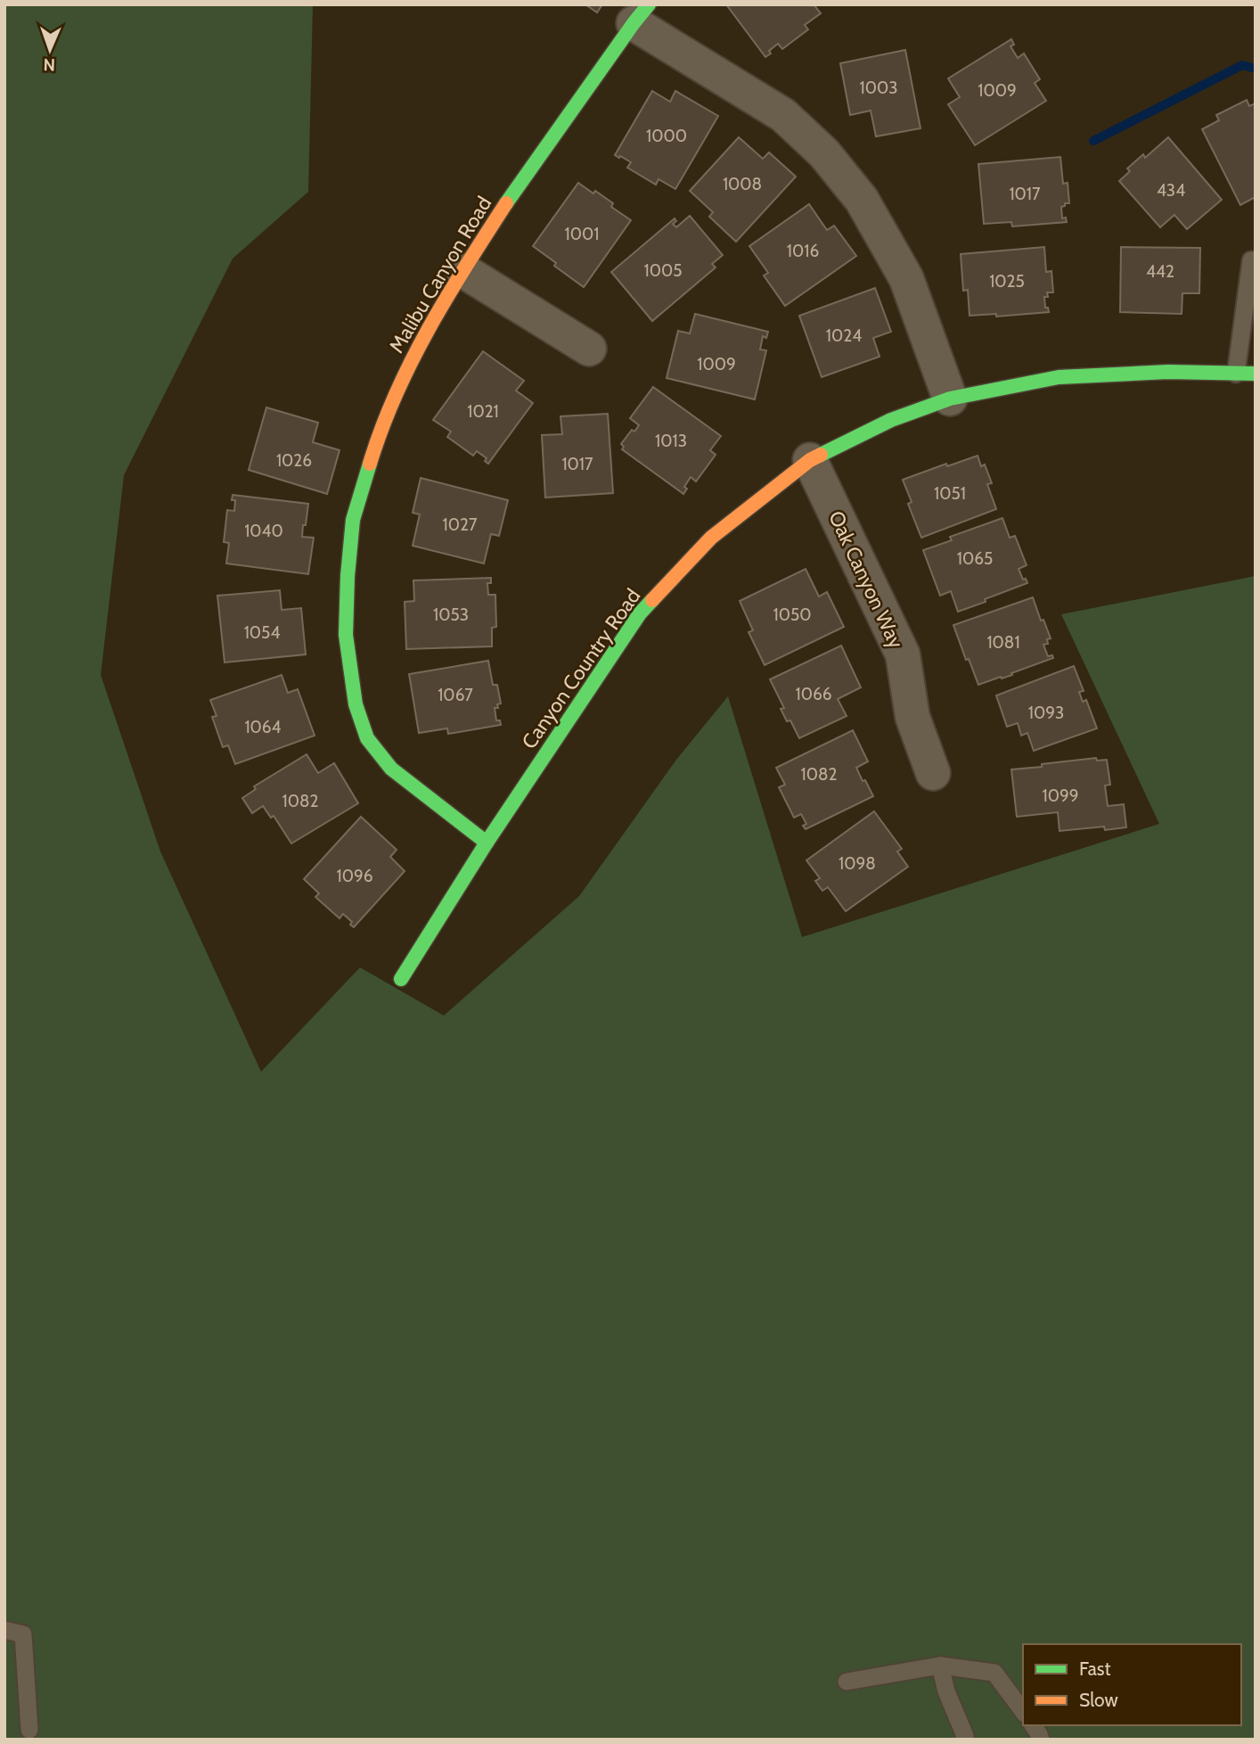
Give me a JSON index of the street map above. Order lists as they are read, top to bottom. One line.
{"streets":{"street":["Malibu Canyon Road","Oak Canyon Way","Canyon Country Road"]},"crossings":[["Malibu Canyon Road","Canyon Country Road"],["Oak Canyon Way","Canyon Country Road"]],"house_numbers":["1003","1009","1000","1008","434","1017","1001","1016","1005","442","1025","1024","1009","1021","1013","1026","1017","1051","1027","1040","1065","1053","1050","1054","1081","1066","1067","1093","1064","1082","1099","1082","1098","1096"],"legend":["Fast","Slow"],"north":"bottom"}
